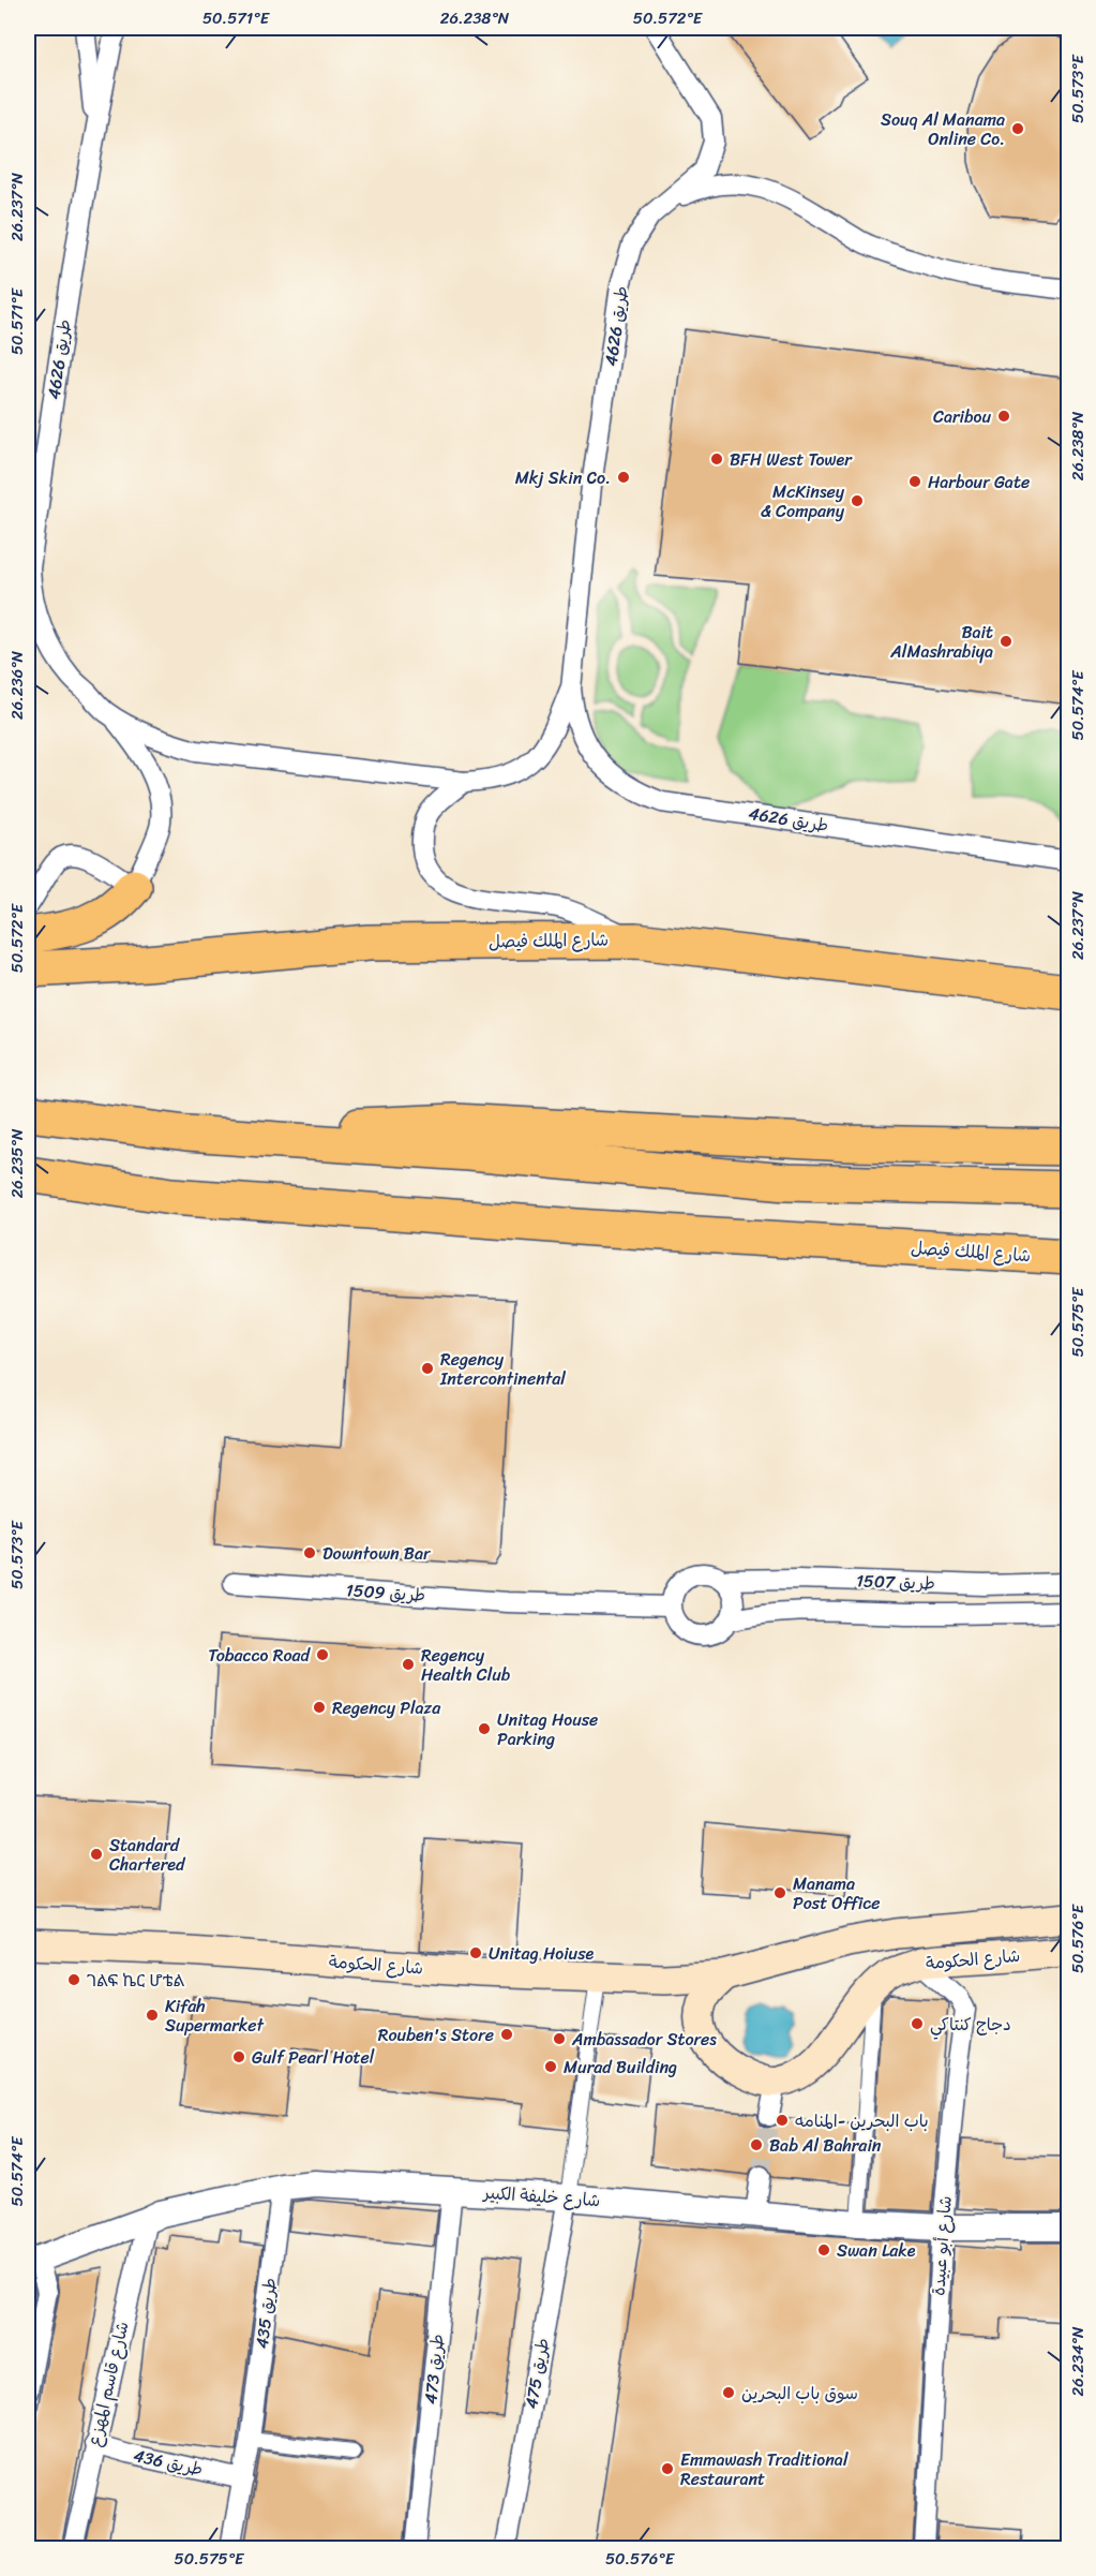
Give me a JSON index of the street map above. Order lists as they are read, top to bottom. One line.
{"streets":{"highway":["شارع الملك فيصل"],"main road":["شارع الحكومة"],"street":["طريق 4626","طريق 1507","طريق 1509","شارع خليفة الكبير","شارع أبو عبيدة","طريق 435","طريق 473","طريق 475","شارع قاسم المهزع","طريق 436"]},"crossings":[["طريق 1507","طريق 1509"],["شارع الحكومة","شارع أبو عبيدة"],["شارع خليفة الكبير","شارع أبو عبيدة"],["شارع خليفة الكبير","طريق 435"],["شارع خليفة الكبير","طريق 473"],["شارع خليفة الكبير","طريق 475"],["شارع خليفة الكبير","شارع قاسم المهزع"],["طريق 435","طريق 436"],["شارع قاسم المهزع","طريق 436"]],"places":["Souq Al Manama Online Co.","Caribou","BFH West Tower","Mkj Skin Co.","Harbour Gate","McKinsey & Company","Bait AlMashrabiya","Regency Intercontinental","Downtown Bar","Tobacco Road","Regency Health Club","Regency Plaza","Unitag House Parking","Standard Chartered","Manama Post Office","Unitag Hoiuse","ገልፍ ኬር ሆቴል","Kifah Supermarket","دجاج كنتاكي","Rouben's Store","Ambassador Stores","Gulf Pearl Hotel","Murad Building","باب البحرين -المنامه","Bab Al Bahrain","Swan Lake","سوق باب البحرين","Emmawash Traditional Restaurant"],"coordinates":["50.571°E","26.238°N","50.572°E","50.573°E","26.237°N","26.236°N","50.574°E","26.235°N","50.575°E","50.576°E","26.234°N"]}
